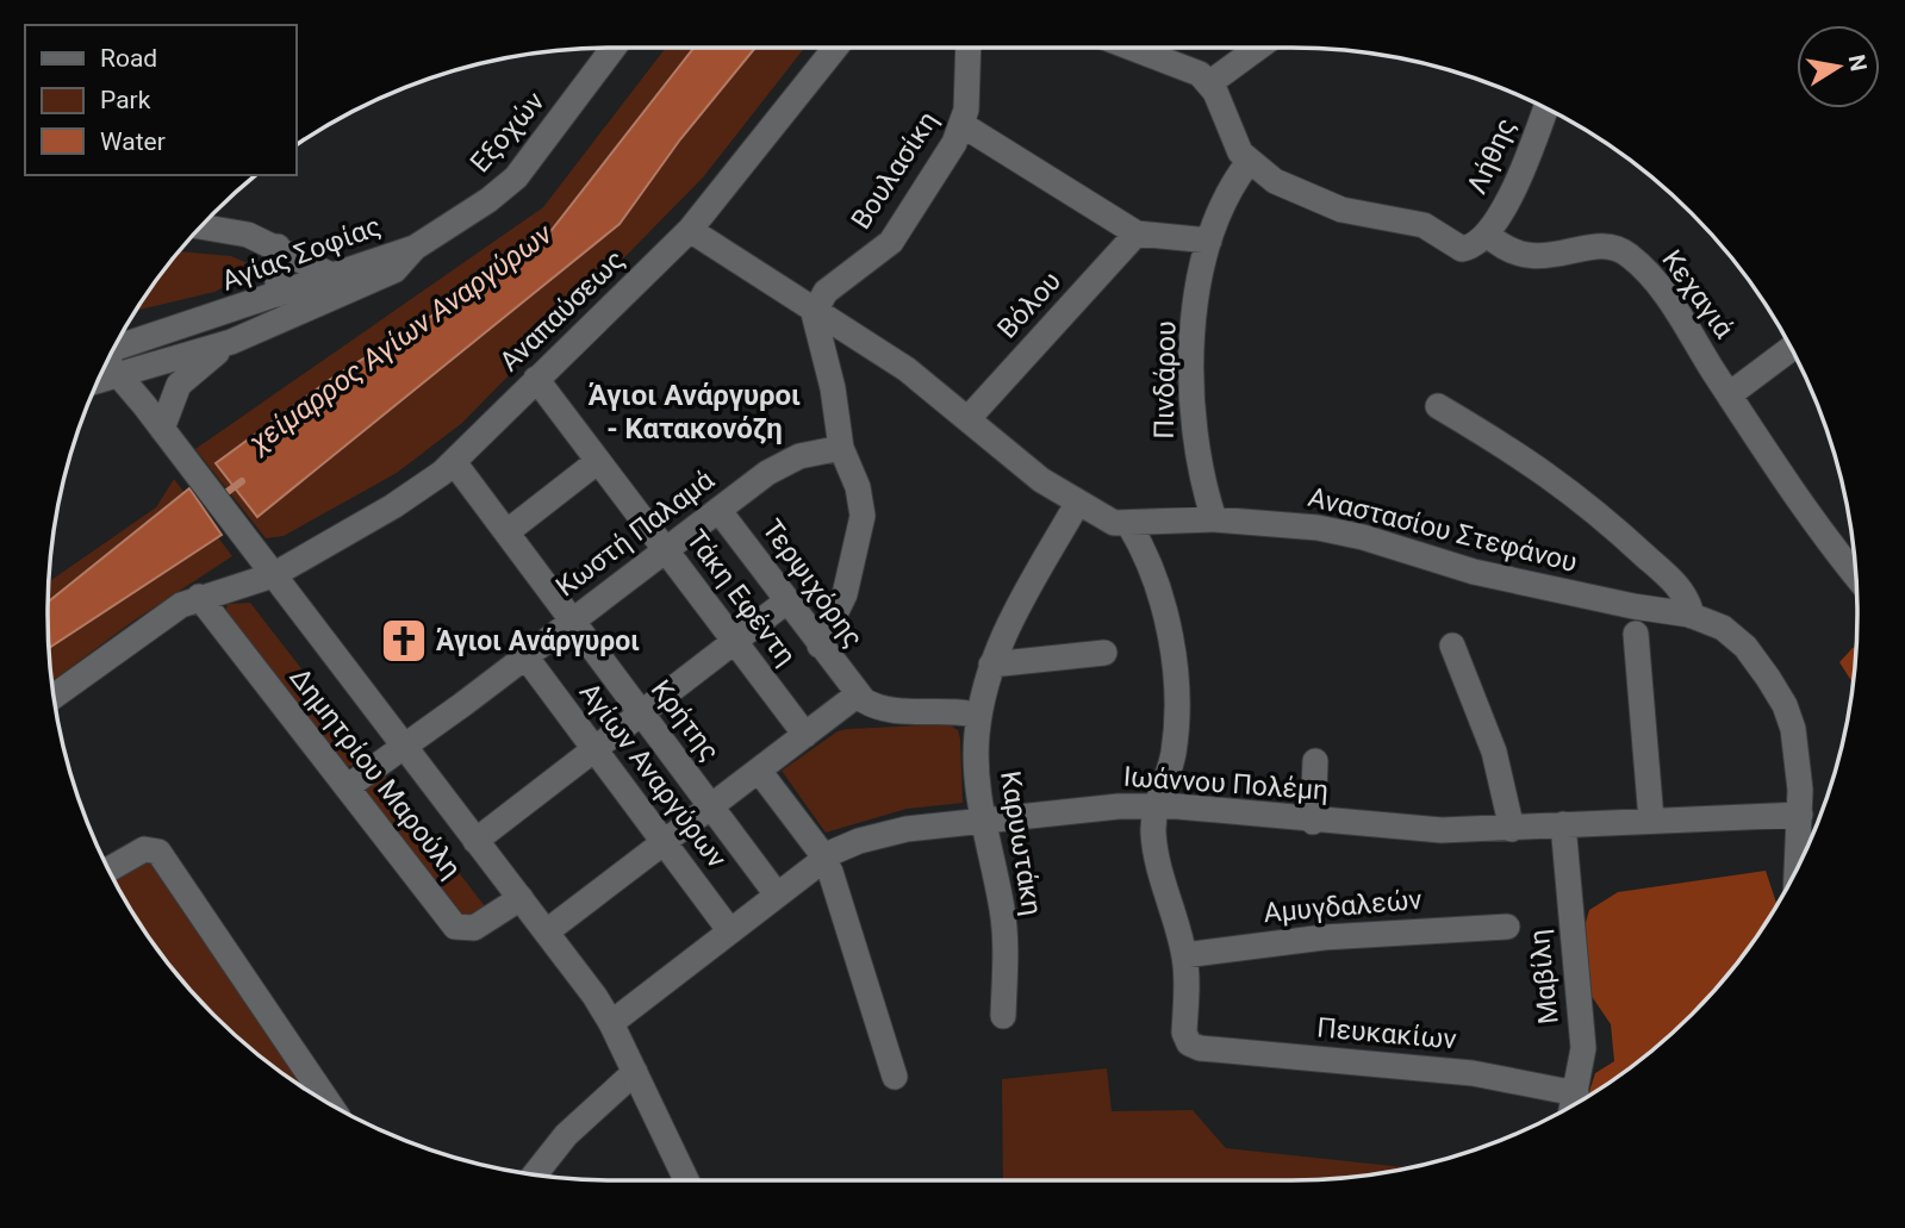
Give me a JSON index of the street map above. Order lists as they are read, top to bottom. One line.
{"streets":{"street":["Εξοχών","Λήθης","Βουλασίκη","Αγίας Σοφίας","Κεχαγιά","Βόλου","Αναπαύσεως","Πινδάρου","Αναστασίου Στεφάνου","Κωστή Παλαμά","Τερψιχόρης","Τάκη Εφέντη","Κρήτης","Δημητρίου Μαρούλη","Αγίων Αναργύρων","Ιωάννου Πολέμη","Καρυωτάκη","Αμυγδαλεών","Μαβίλη","Πευκακίων"]},"crossings":[["Εξοχών","Αγίας Σοφίας"],["Λήθης","Κεχαγιά"],["Βουλασίκη","Αναστασίου Στεφάνου"],["Βόλου","Αναστασίου Στεφάνου"],["Αναπαύσεως","Αναστασίου Στεφάνου"],["Αναπαύσεως","Τάκη Εφέντη"],["Αναπαύσεως","Κρήτης"],["Αναπαύσεως","Δημητρίου Μαρούλη"],["Πινδάρου","Αναστασίου Στεφάνου"],["Αναστασίου Στεφάνου","Ιωάννου Πολέμη"],["Αναστασίου Στεφάνου","Καρυωτάκη"],["Κωστή Παλαμά","Τερψιχόρης"],["Κωστή Παλαμά","Τάκη Εφέντη"],["Κωστή Παλαμά","Κρήτης"],["Κωστή Παλαμά","Δημητρίου Μαρούλη"],["Κωστή Παλαμά","Αγίων Αναργύρων"],["Κρήτης","Ιωάννου Πολέμη"],["Δημητρίου Μαρούλη","Ιωάννου Πολέμη"],["Αγίων Αναργύρων","Ιωάννου Πολέμη"],["Ιωάννου Πολέμη","Καρυωτάκη"],["Ιωάννου Πολέμη","Μαβίλη"],["Αμυγδαλεών","Πευκακίων"],["Μαβίλη","Πευκακίων"]],"districts":["Άγιοι Ανάργυροι - Κατακονόζη"],"water":["χείμαρρος Αγίων Αναργύρων"],"places":{"church":["Άγιοι Ανάργυροι"]},"legend":["Road","Park","Water"],"north":"right"}
